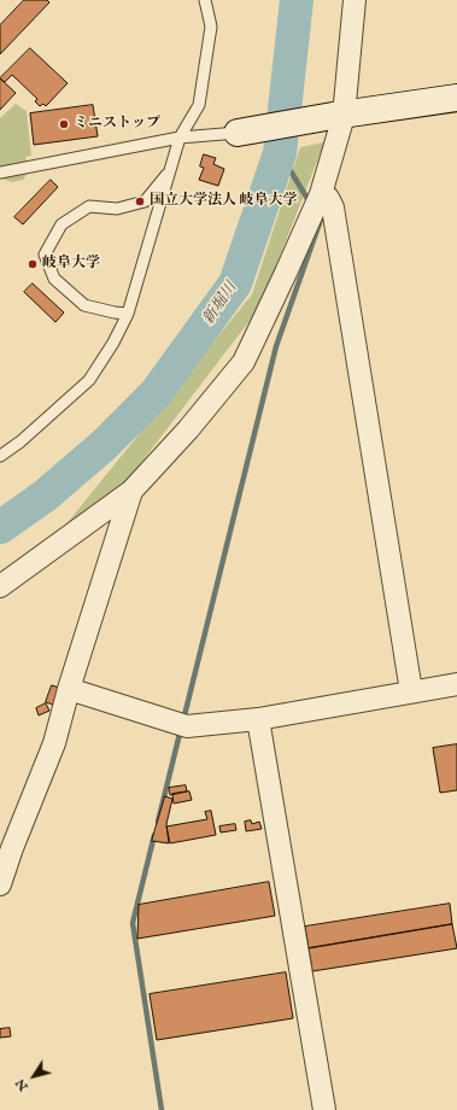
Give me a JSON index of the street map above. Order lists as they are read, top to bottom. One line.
{"water":["新堀川"],"places":["ミニストップ","国立大学法人 岐阜大学","岐阜大学"],"north":"bottom left"}
